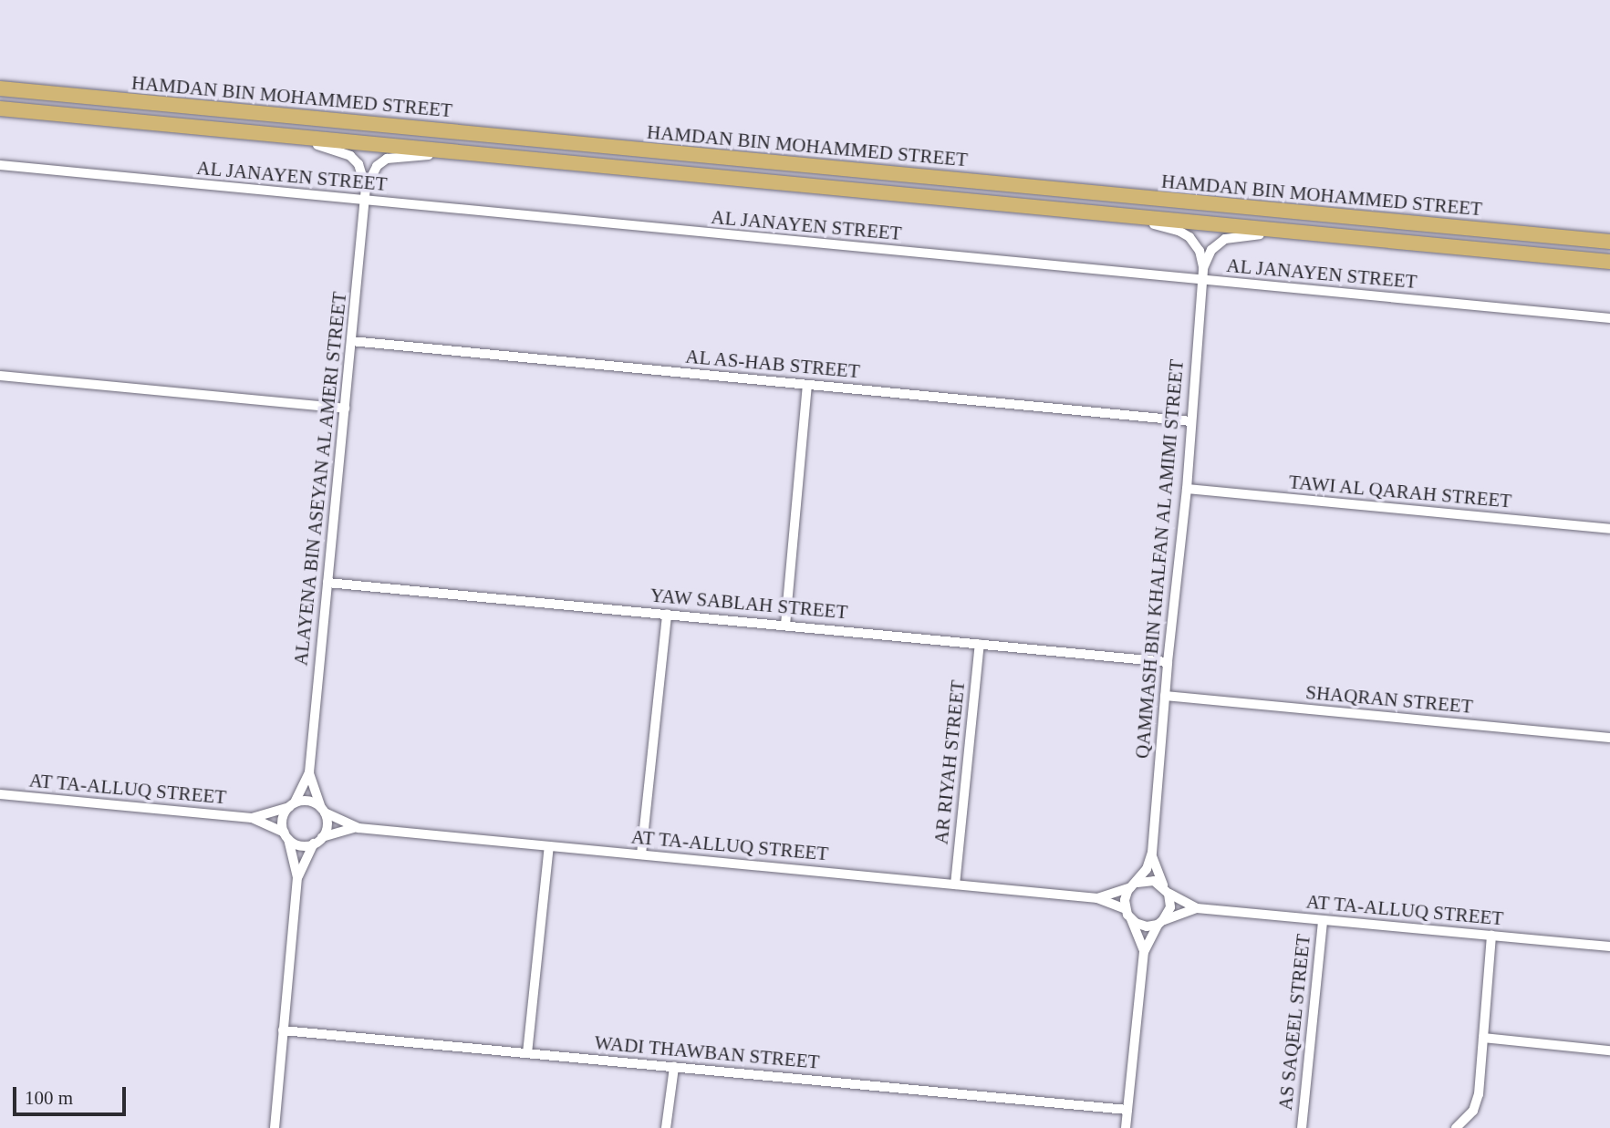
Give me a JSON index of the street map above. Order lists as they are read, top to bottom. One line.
{"streets":{"main road":["HAMDAN BIN MOHAMMED STREET"],"street":["AL JANAYEN STREET","AL AS-HAB STREET","ALAYENA BIN ASEYAN AL AMERI STREET","TAWI AL QARAH STREET","QAMMASH BIN KHALFAN AL AMIMI STREET","YAW SABLAH STREET","SHAQRAN STREET","AR RIYAH STREET","AT TA-ALLUQ STREET","AS SAQEEL STREET","WADI THAWBAN STREET"]},"crossings":[["HAMDAN BIN MOHAMMED STREET","ALAYENA BIN ASEYAN AL AMERI STREET"],["HAMDAN BIN MOHAMMED STREET","QAMMASH BIN KHALFAN AL AMIMI STREET"],["AL JANAYEN STREET","ALAYENA BIN ASEYAN AL AMERI STREET"],["AL JANAYEN STREET","QAMMASH BIN KHALFAN AL AMIMI STREET"],["AL AS-HAB STREET","ALAYENA BIN ASEYAN AL AMERI STREET"],["AL AS-HAB STREET","QAMMASH BIN KHALFAN AL AMIMI STREET"],["ALAYENA BIN ASEYAN AL AMERI STREET","YAW SABLAH STREET"],["ALAYENA BIN ASEYAN AL AMERI STREET","AT TA-ALLUQ STREET"],["TAWI AL QARAH STREET","QAMMASH BIN KHALFAN AL AMIMI STREET"],["QAMMASH BIN KHALFAN AL AMIMI STREET","YAW SABLAH STREET"],["QAMMASH BIN KHALFAN AL AMIMI STREET","SHAQRAN STREET"],["QAMMASH BIN KHALFAN AL AMIMI STREET","AT TA-ALLUQ STREET"],["YAW SABLAH STREET","AR RIYAH STREET"],["AR RIYAH STREET","AT TA-ALLUQ STREET"],["AT TA-ALLUQ STREET","AS SAQEEL STREET"]],"scale_bar":"100 m"}
